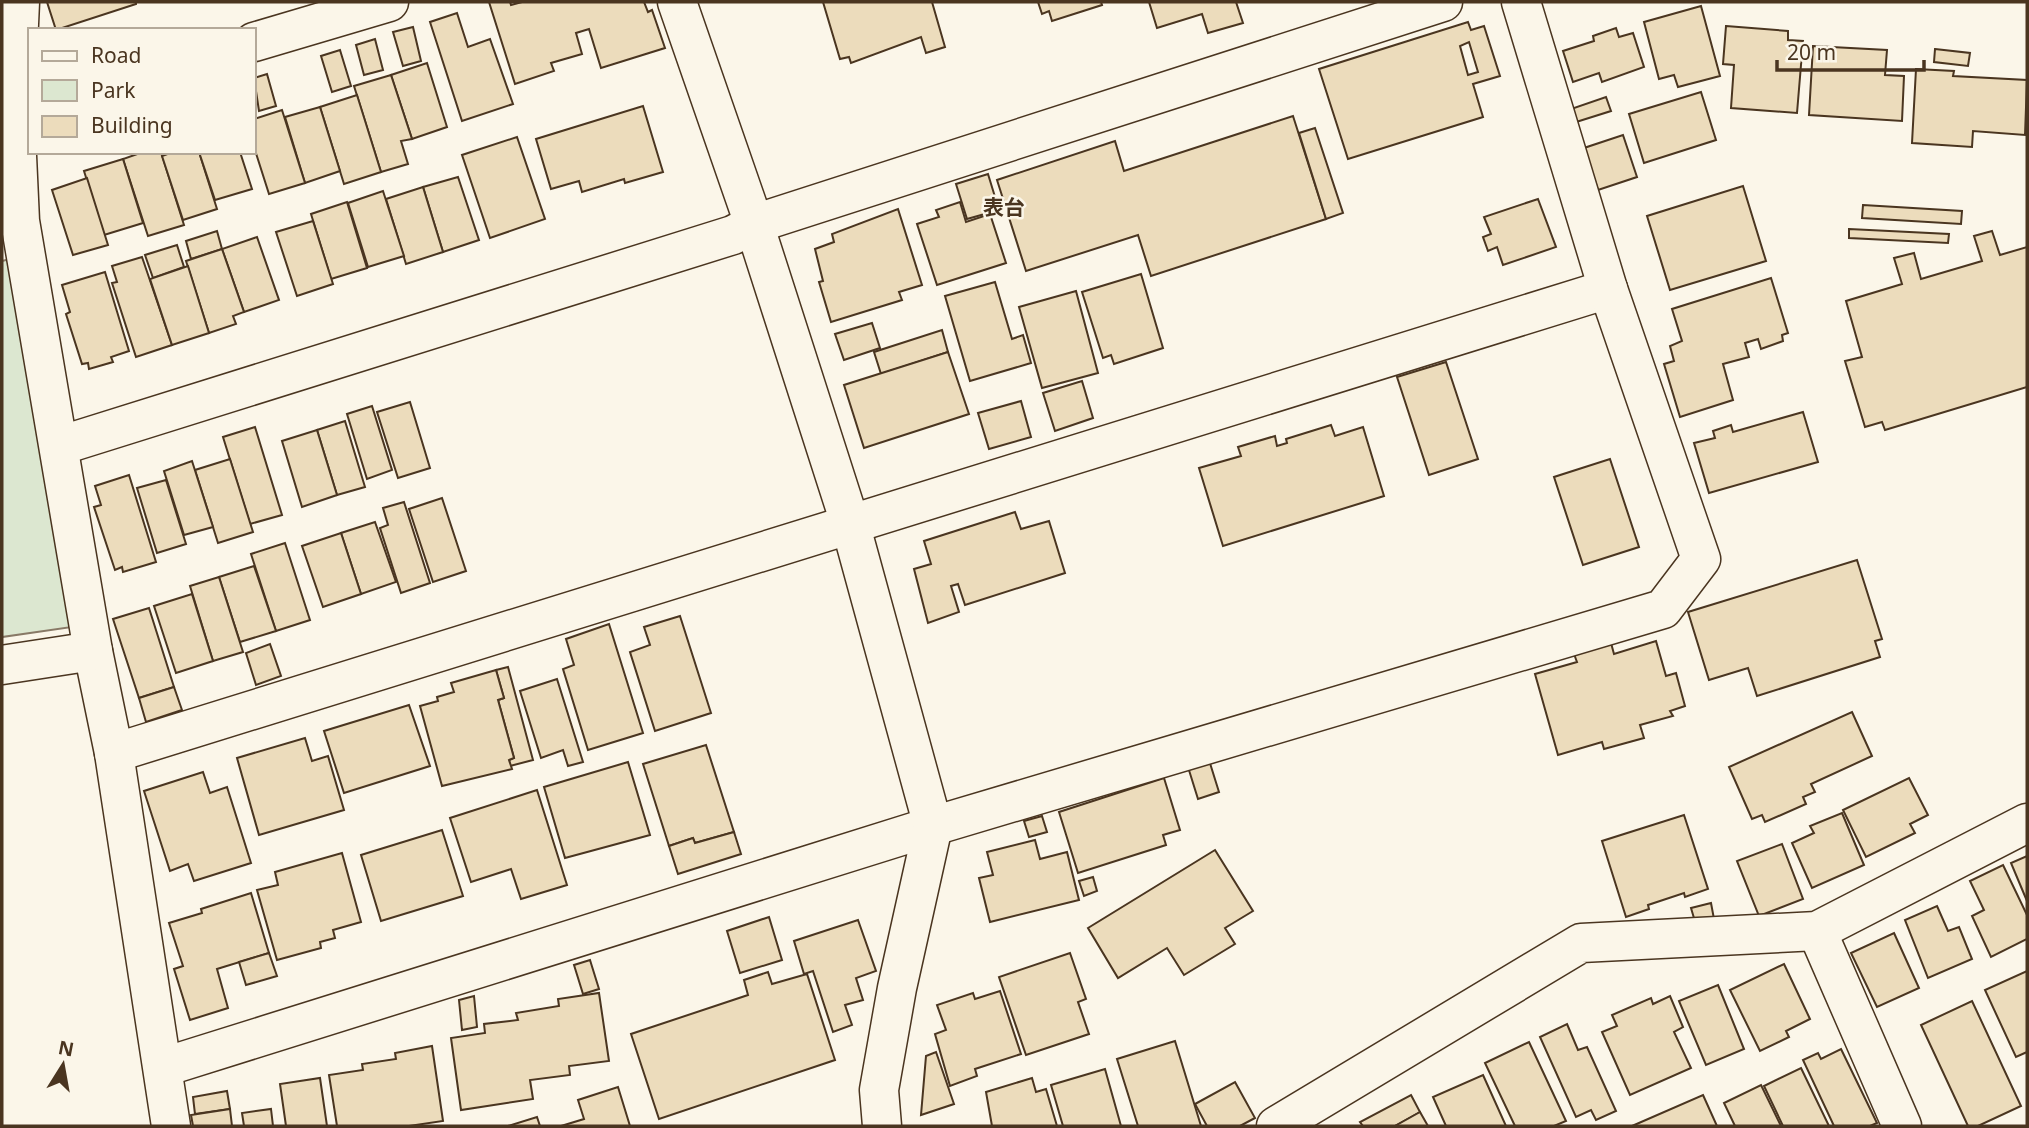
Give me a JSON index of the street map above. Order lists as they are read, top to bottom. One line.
{"districts":["表台"],"legend":["Road","Park","Building"],"scale_bar":"20 m","north":"top"}
